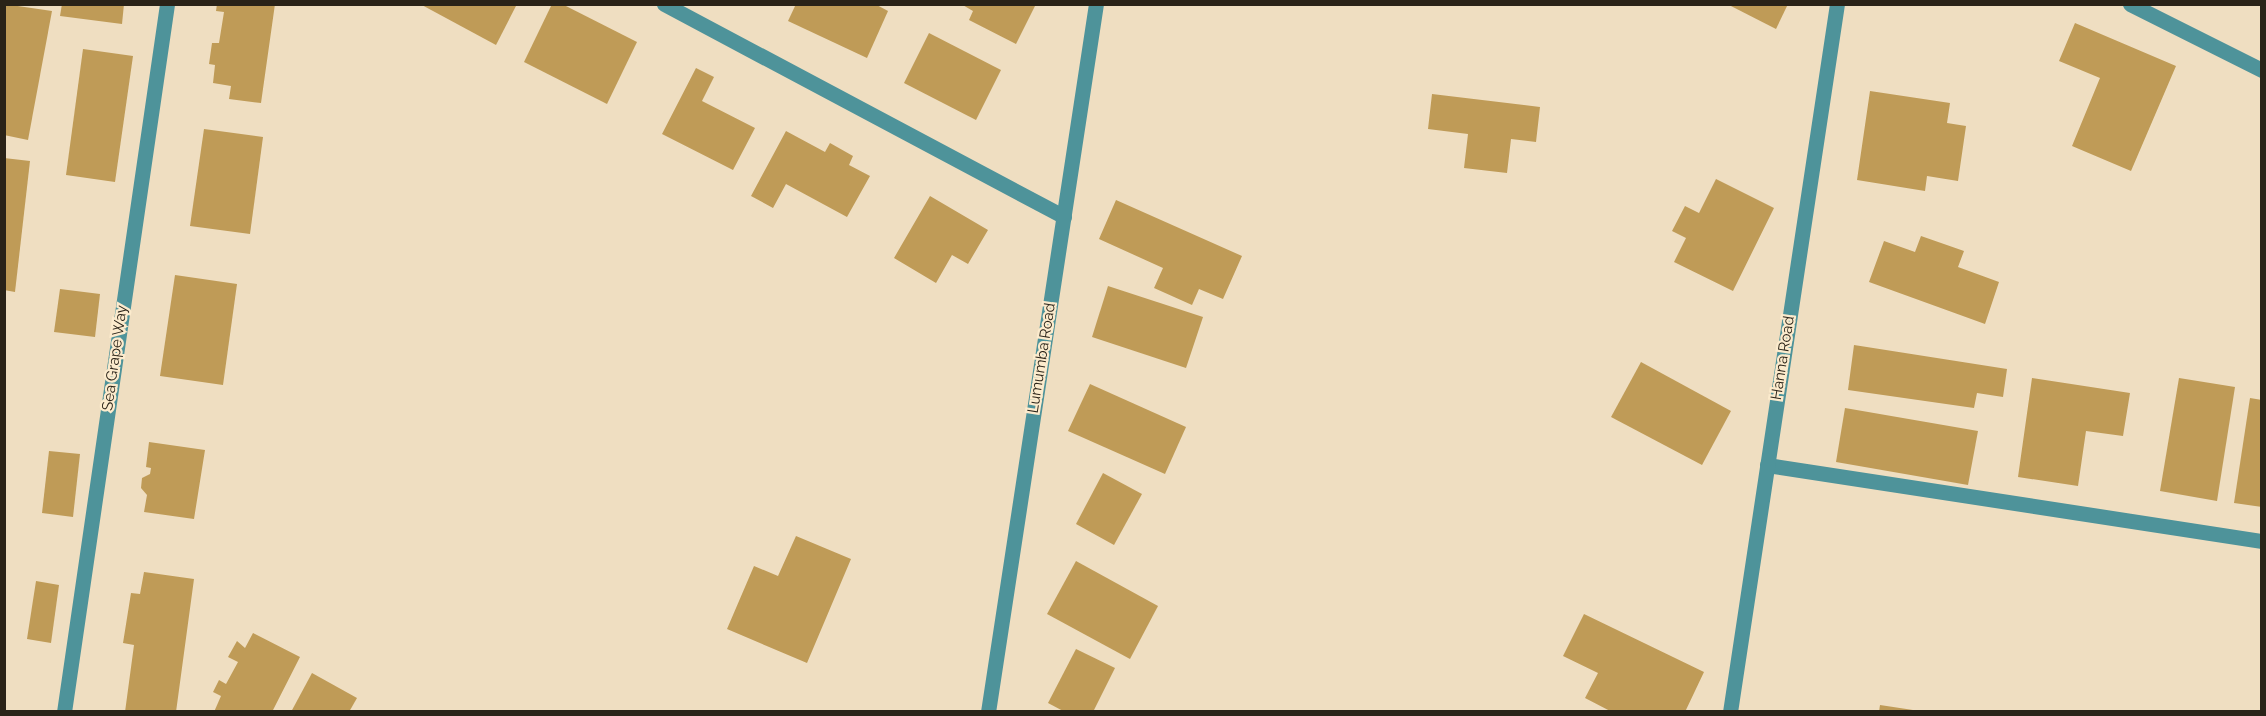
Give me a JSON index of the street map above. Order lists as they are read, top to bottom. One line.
{"streets":{"street":["Sea Grape Way","Lumumba Road","Hanna Road"]}}
